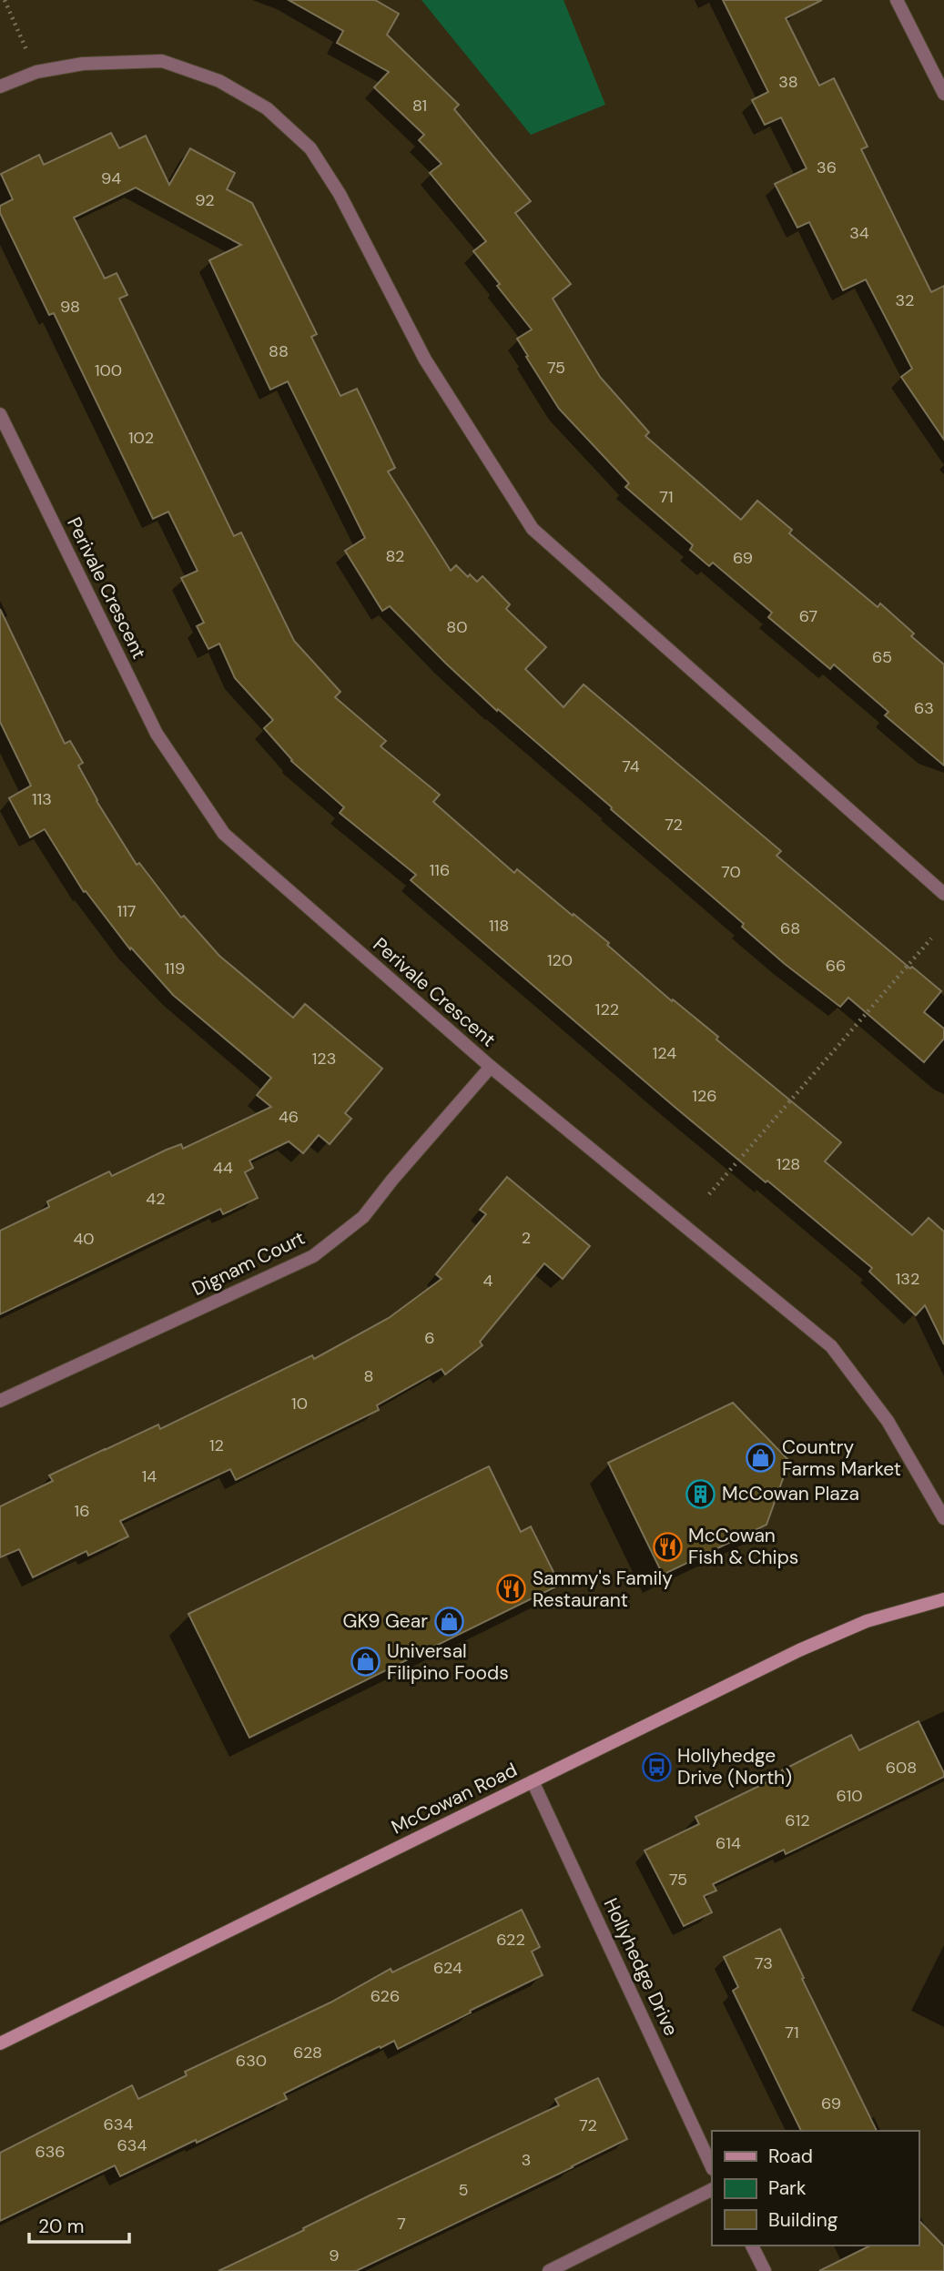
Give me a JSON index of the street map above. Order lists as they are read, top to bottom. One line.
{"streets":{"main road":["McCowan Road"],"street":["Perivale Crescent","Dignam Court","Hollyhedge Drive"]},"crossings":[["Perivale Crescent","Dignam Court"],["McCowan Road","Hollyhedge Drive"]],"places":{"shop":["Country Farms Market","GK9 Gear","Universal Filipino Foods"],"building":["McCowan Plaza"],"restaurant":["McCowan Fish & Chips","Sammy's Family Restaurant"],"bus stop":["Hollyhedge Drive (North)"]},"house_numbers":["38","81","36","94","92","34","32","98","88","75","100","102","71","82","69","67","80","65","63","74","113","72","116","70","117","118","68","120","66","119","122","124","123","126","46","128","44","42","2","40","132","4","6","8","10","12","14","16","608","610","612","614","75","622","73","624","626","71","628","630","69","634","72","634","636","3","5","7","9"],"legend":["Road","Park","Building"],"scale_bar":"20 m"}
